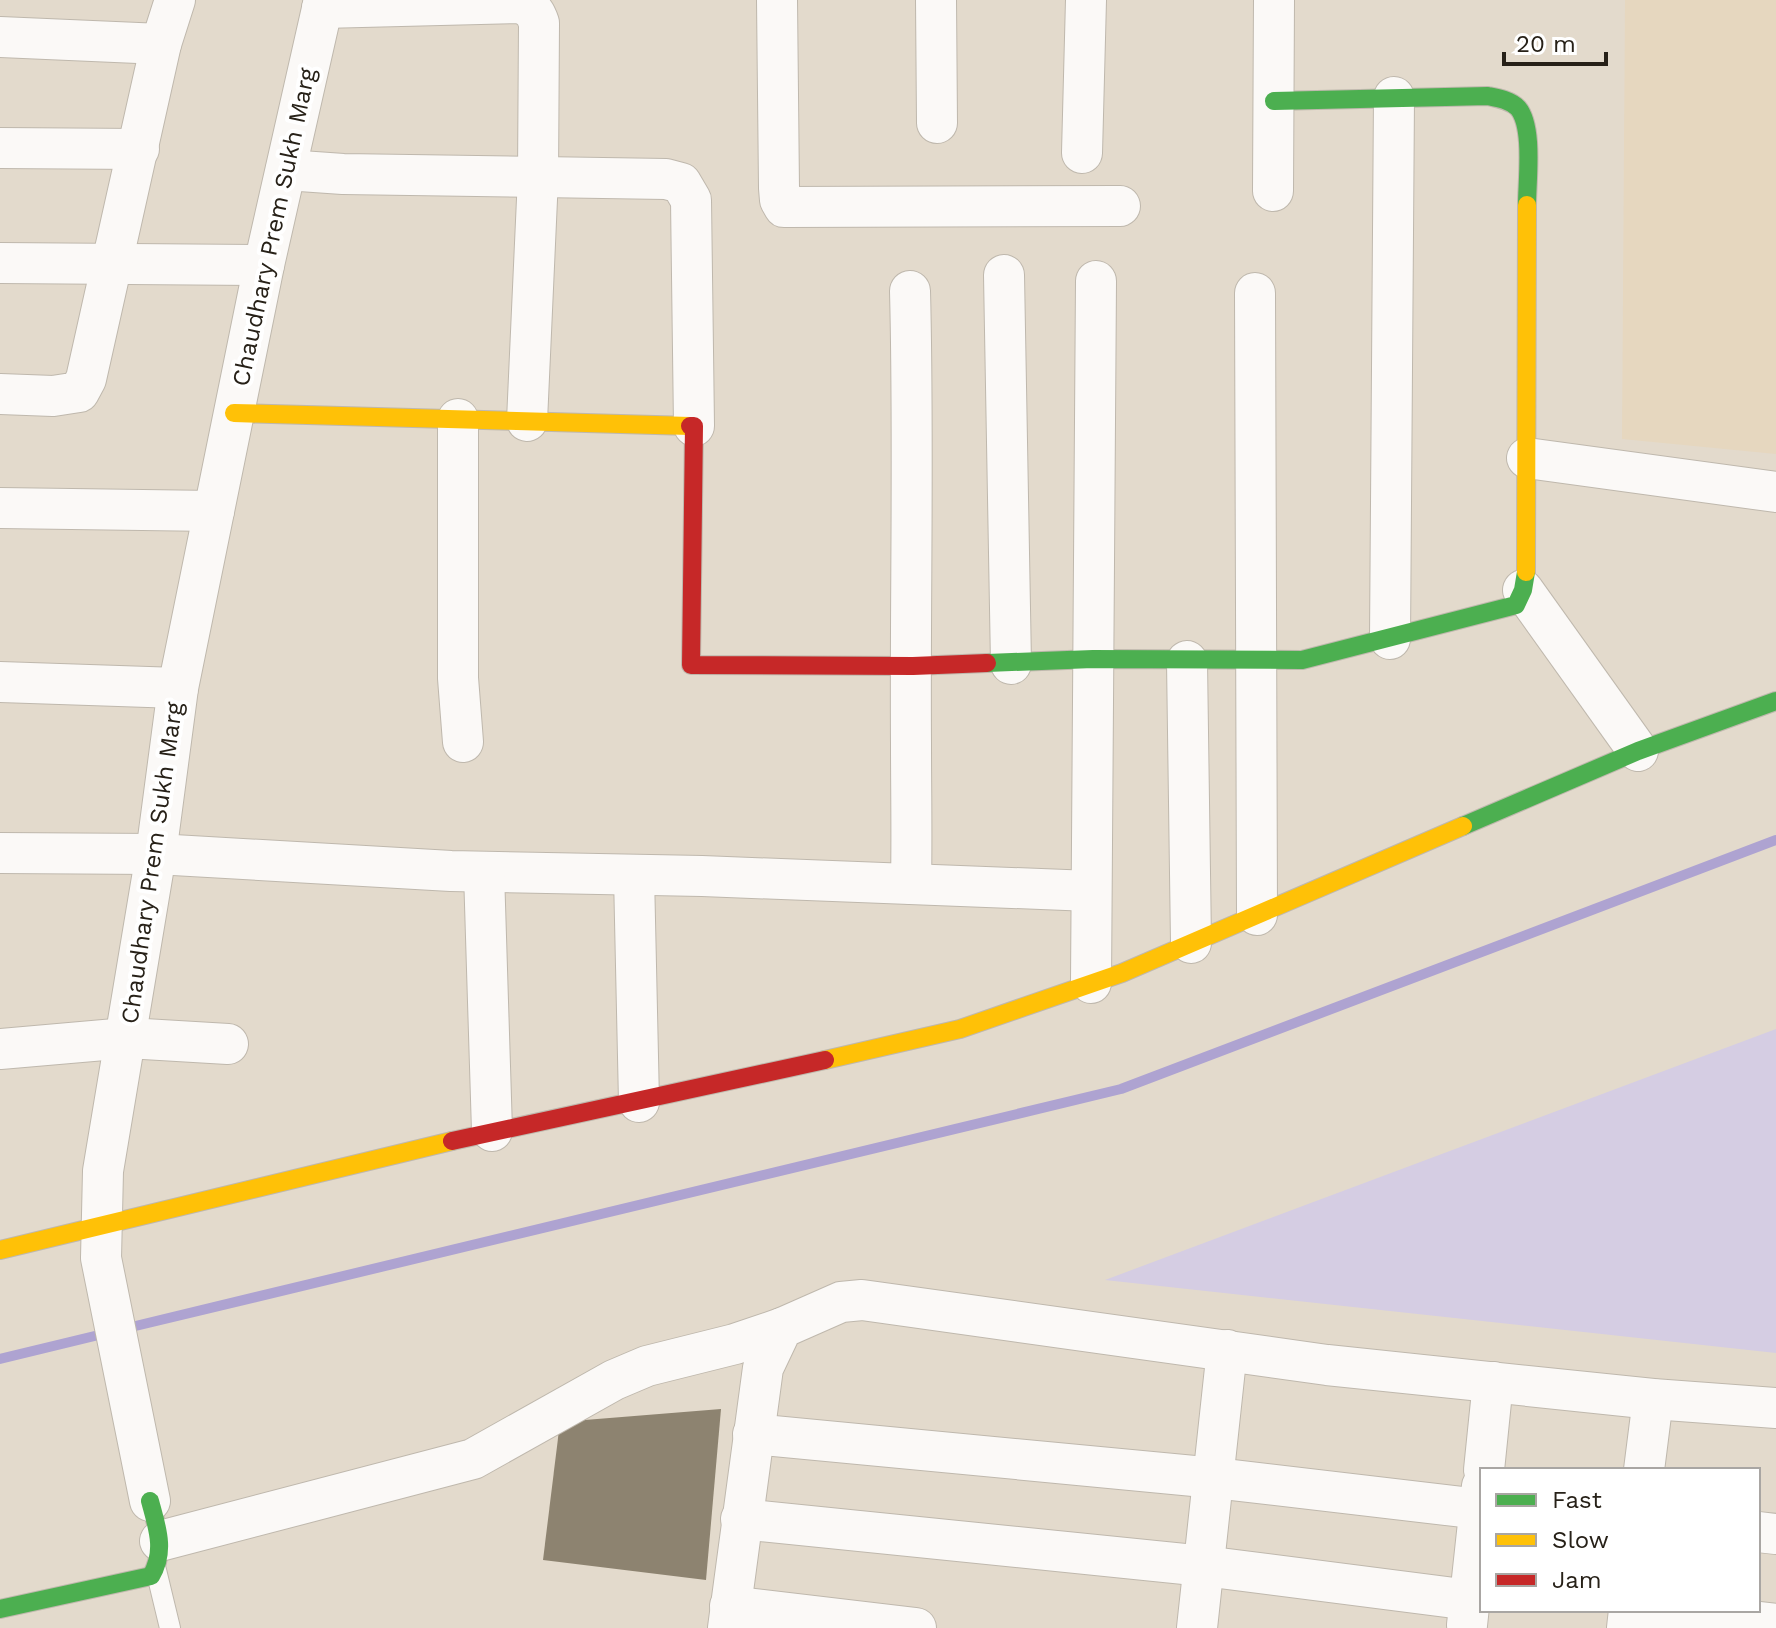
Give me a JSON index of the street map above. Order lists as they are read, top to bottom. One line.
{"streets":{"street":["Chaudhary Prem Sukh Marg"]},"legend":["Fast","Slow","Jam"],"scale_bar":"20 m"}
